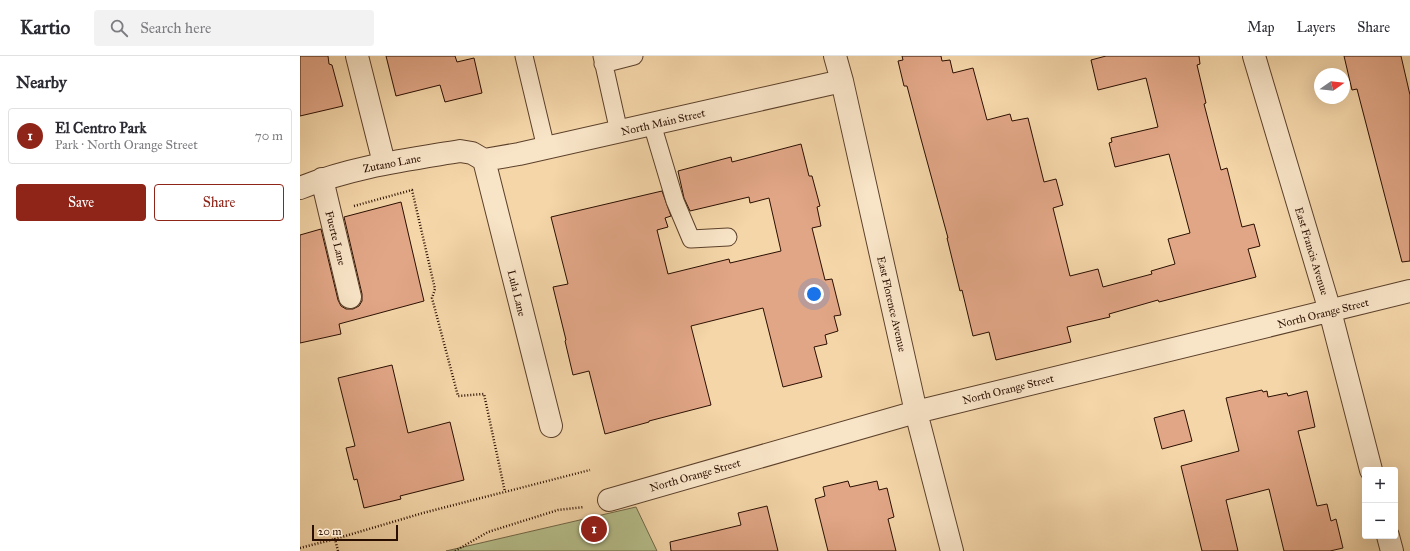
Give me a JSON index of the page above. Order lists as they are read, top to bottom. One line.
{"streets":{"street":["North Main Street","Zutano Lane","Fuerte Lane","East Francis Avenue","Lula Lane","East Florence Avenue","North Orange Street"]},"crossings":[["North Main Street","Zutano Lane"],["North Main Street","Lula Lane"],["North Main Street","East Florence Avenue"],["Zutano Lane","Fuerte Lane"],["Zutano Lane","Lula Lane"],["East Francis Avenue","North Orange Street"],["East Florence Avenue","North Orange Street"]],"scale_bar":"20 m","north":"right","page":{"header":"Kartio","search":"Search here","nav":["Map","Layers","Share"],"heading":"Nearby","list":[{"mark":"1","name":"El Centro Park","note":"Park · North Orange Street","value":"70 m"}],"buttons":["Save","Share"],"map_buttons":["+","−"],"pins":"1","scale":"20 m"}}
